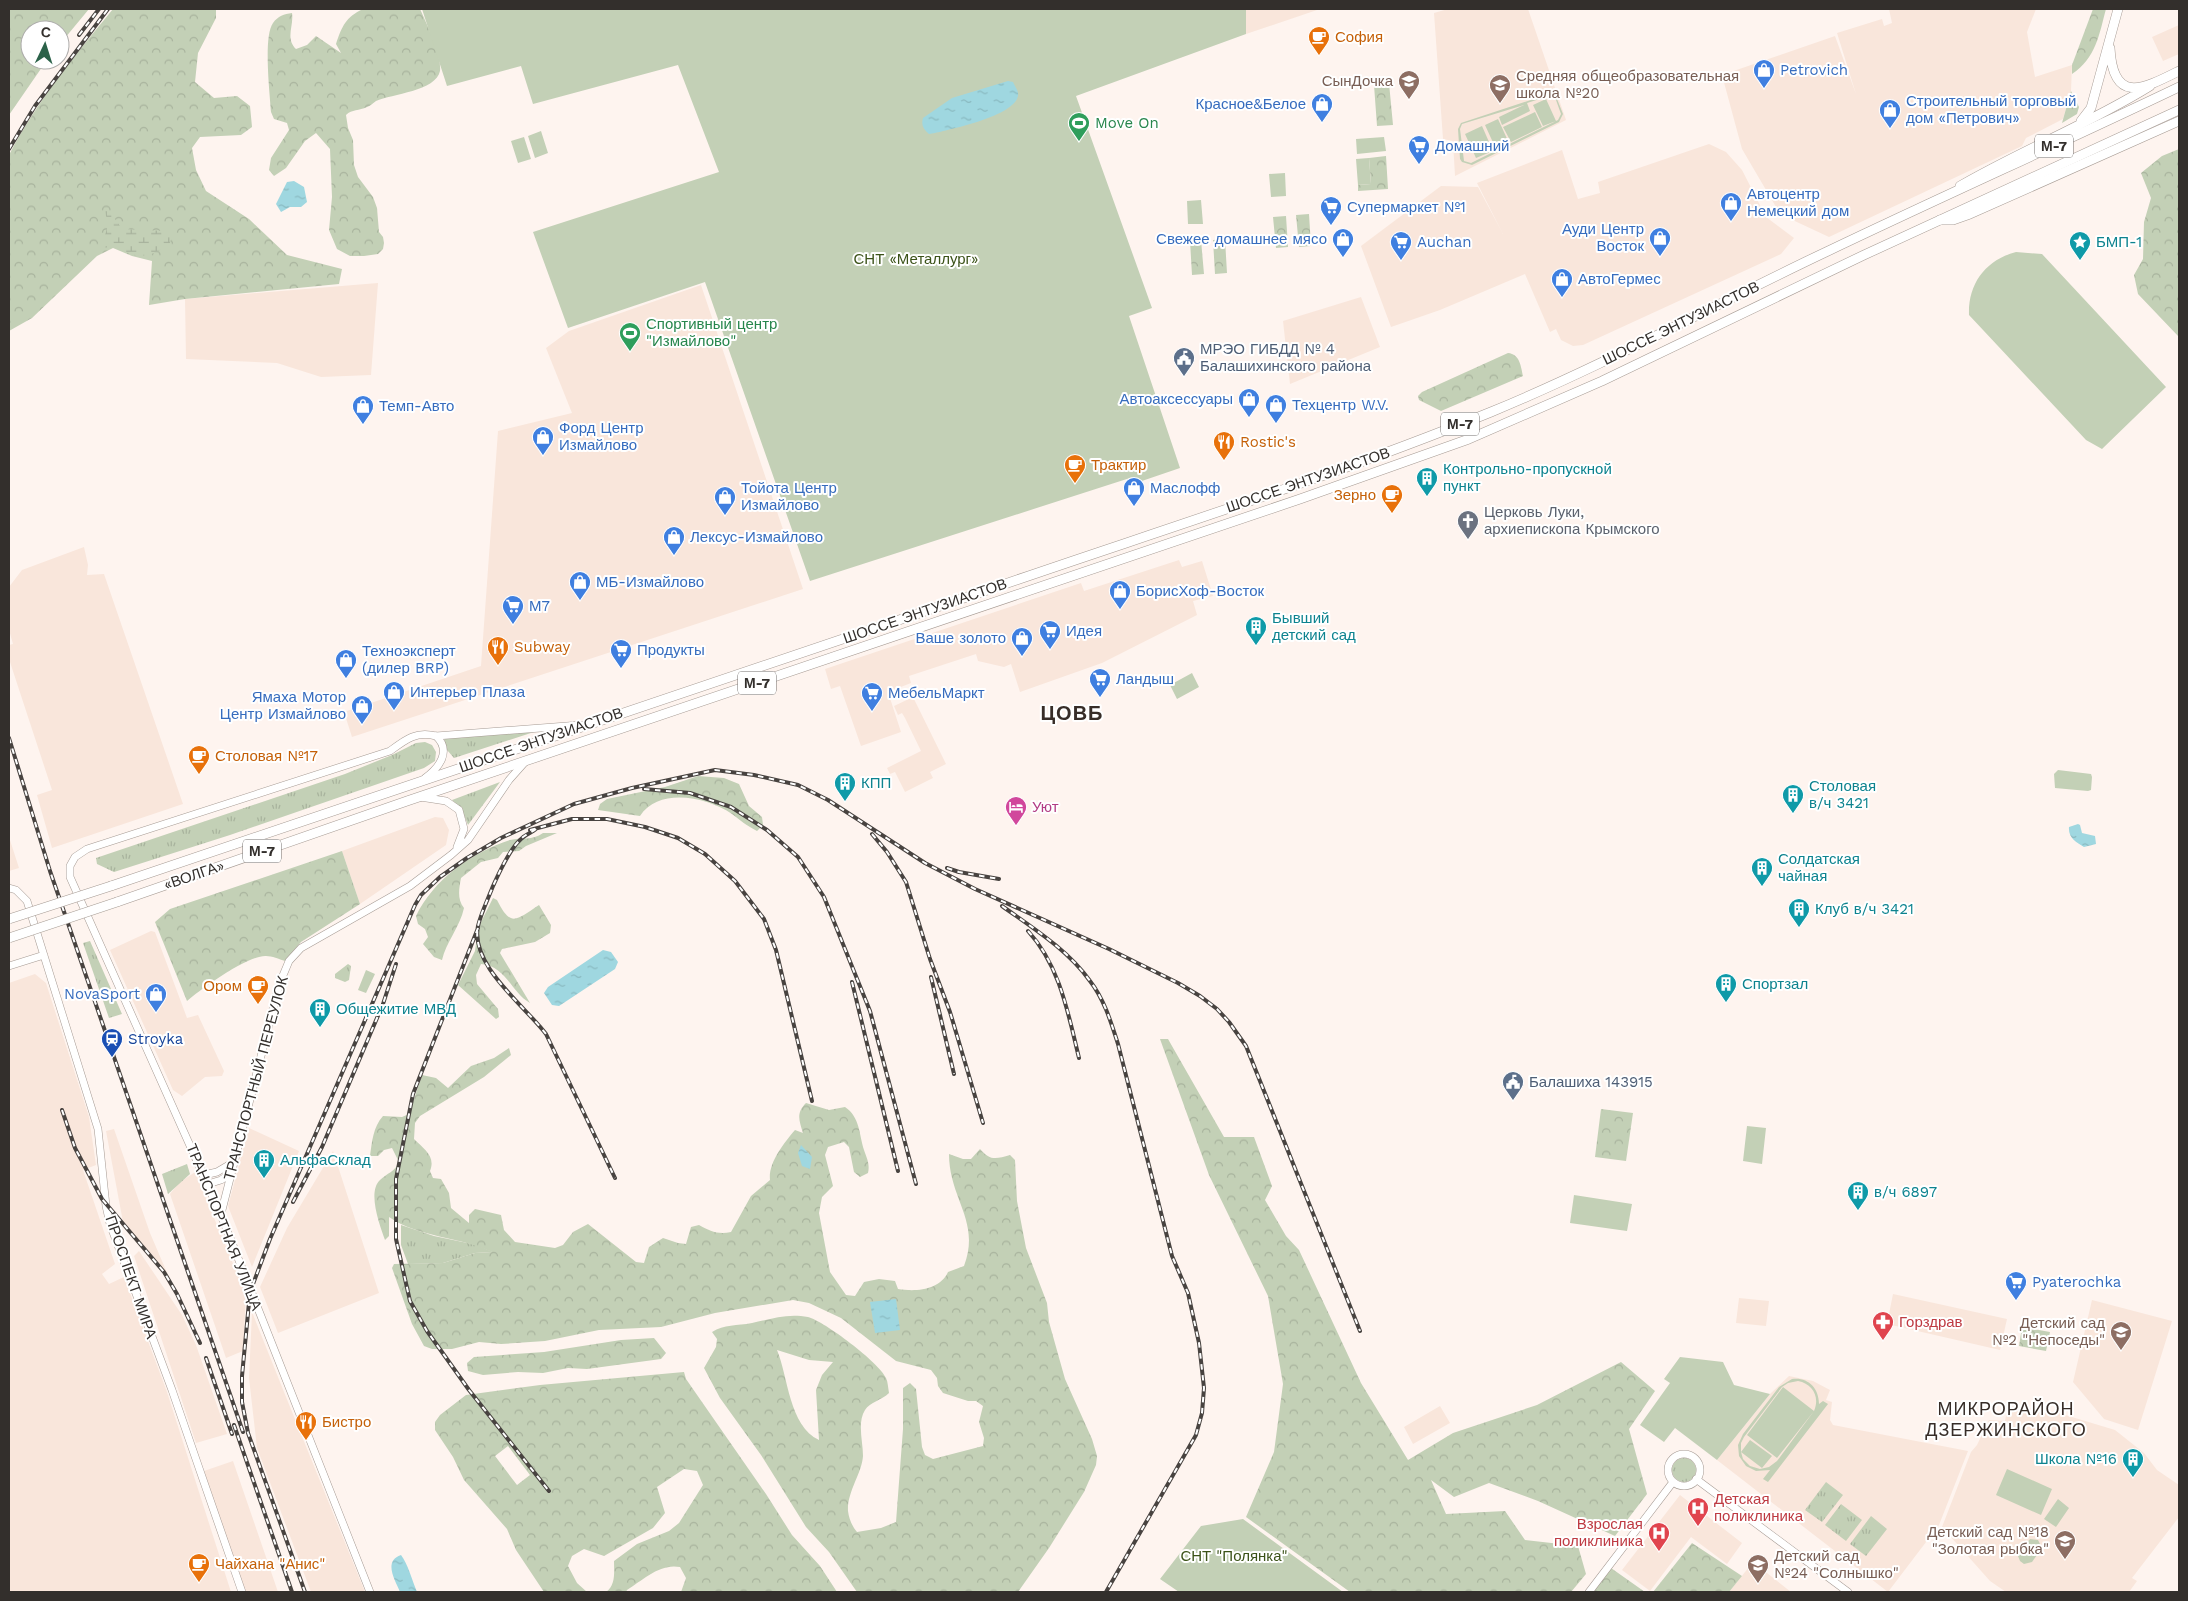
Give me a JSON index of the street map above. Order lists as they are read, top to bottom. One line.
{"streets":{"main road":["М-7","ШОССЕ ЭНТУЗИАСТОВ","«ВОЛГА»"],"street":["ТРАНСПОРТНЫЙ ПЕРЕУЛОК","ТРАНСПОРТНАЯ УЛИЦА","ПРОСПЕКТ МИРА"]},"crossings":[["ШОССЕ ЭНТУЗИАСТОВ","«ВОЛГА»"],["ШОССЕ ЭНТУЗИАСТОВ","ТРАНСПОРТНЫЙ ПЕРЕУЛОК"],["ТРАНСПОРТНЫЙ ПЕРЕУЛОК","ТРАНСПОРТНАЯ УЛИЦА"]],"districts":["ЦОВБ","МИКРОРАЙОН ДЗЕРЖИНСКОГО"],"parks":["СНТ «Металлург»","СНТ \"Полянка\""],"places":{"cafe":["София","Трактир","Зерно","Столовая №17","Ором","Чайхана \"Анис\""],"shop":["Petrovich","Красное&Белое","Строительный торговый дом «Петрович»","Автоцентр Немецкий дом","Ауди Центр Восток","Свежее домашнее мясо","АвтоГермес","Автоаксессуары","Техцентр W.V.","Темп-Авто","Форд Центр Измайлово","Маслофф","Тойота Центр Измайлово","Лексус-Измайлово","МБ-Измайлово","БорисХоф-Восток","Ваше золото","Техноэксперт (дилер BRP)","Интерьер Плаза","Ямаха Мотор Центр Измайлово","NovaSport"],"school or university":["СынДочка","Средняя общеобразовательная школа №20","Детский сад №2 \"Непоседы\"","Детский сад №18 \"Золотая рыбка\"","Детский сад №24 \"Солнышко\""],"sports":["Move On","Спортивный центр \"Измайлово\""],"supermarket":["Домашний","Супермаркет №1","Auchan","М7","Идея","Продукты","Ландыш","МебельМаркт","Pyaterochka"],"place":["БМП-1"],"public building":["МРЭО ГИБДД № 4 Балашихинского района","Балашиха 143915"],"restaurant":["Rostiс's","Subway","Бистро"],"building":["Контрольно-пропускной пункт","Бывший детский сад","КПП","Столовая в/ч 3421","Солдатская чайная","Клуб в/ч 3421","Спортзал","Общежитие МВД","АльфаСклад","в/ч 6897","Школа №16"],"church":["Церковь Луки, архиепископа Крымского"],"hotel":["Уют"],"station":["Stroyka"],"pharmacy":["Горздрав"],"hospital":["Детская поликлиника","Взрослая поликлиника"]},"north":"top"}
